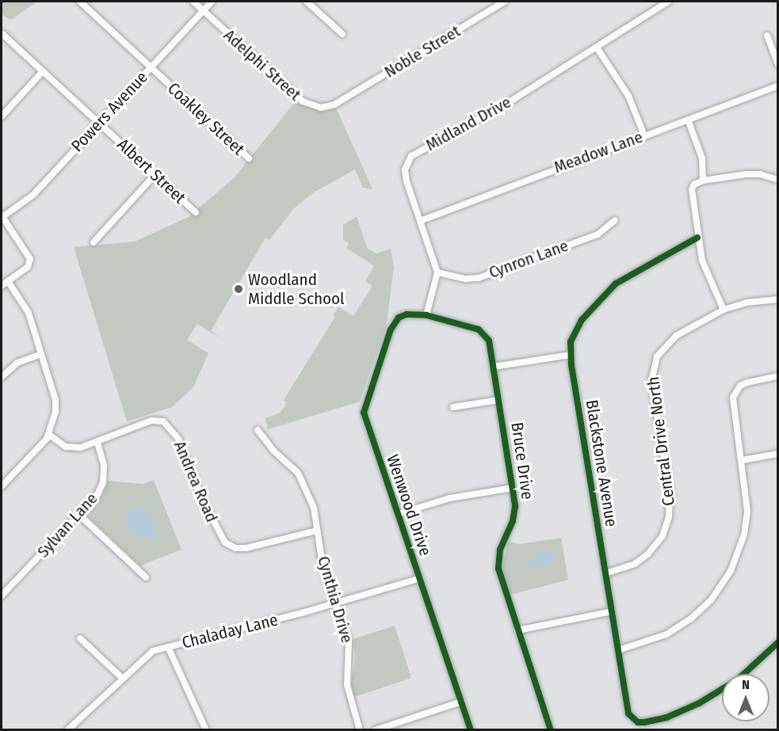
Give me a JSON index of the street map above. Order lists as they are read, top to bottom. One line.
{"streets":{"street":["Noble Street","Adelphi Street","Powers Avenue","Coakley Street","Midland Drive","Meadow Lane","Albert Street","Cynron Lane","Central Drive North","Bruce Drive","Blackstone Avenue","Andrea Road","Wenwood Drive","Sylvan Lane","Cynthia Drive","Chaladay Lane"]},"crossings":[["Noble Street","Adelphi Street"],["Adelphi Street","Powers Avenue"],["Powers Avenue","Coakley Street"],["Powers Avenue","Albert Street"],["Midland Drive","Meadow Lane"],["Midland Drive","Cynron Lane"],["Central Drive North","Blackstone Avenue"],["Bruce Drive","Wenwood Drive"],["Andrea Road","Sylvan Lane"],["Andrea Road","Cynthia Drive"],["Wenwood Drive","Chaladay Lane"],["Cynthia Drive","Chaladay Lane"]],"places":["Woodland Middle School"],"north":"top"}
